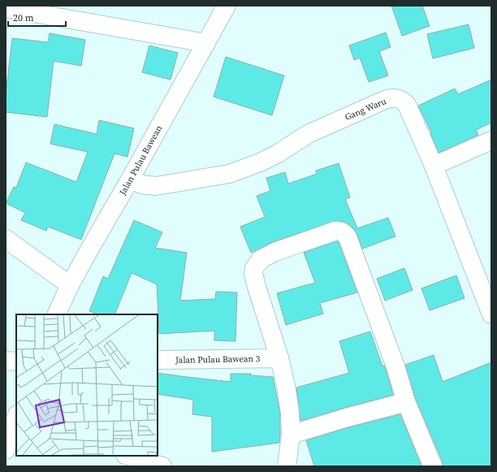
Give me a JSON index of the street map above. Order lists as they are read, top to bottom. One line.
{"streets":{"street":["Gang Waru","Jalan Pulau Bawean","Jalan Pulau Bawean 3"]},"crossings":[["Gang Waru","Jalan Pulau Bawean"]],"scale_bar":"20 m"}
